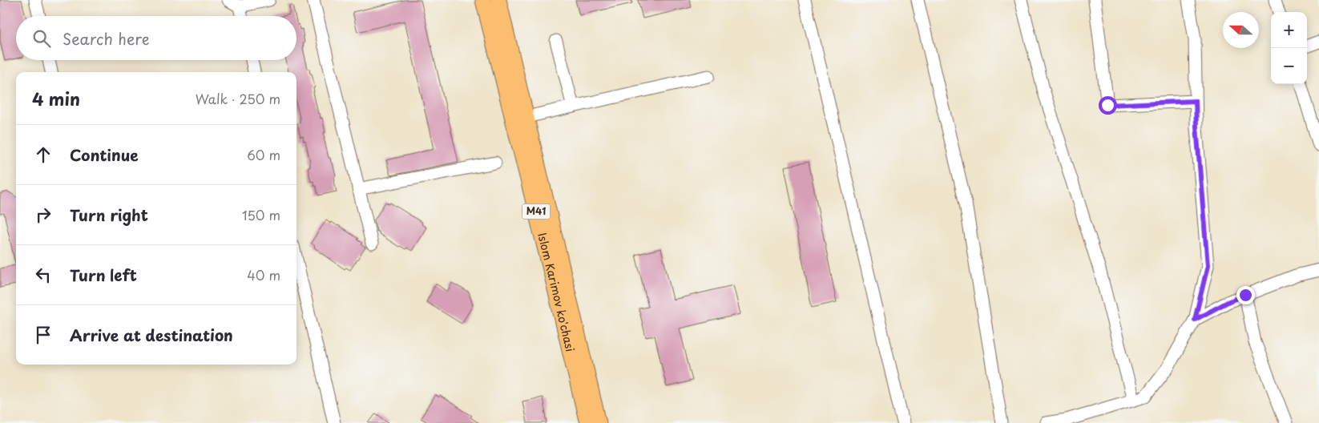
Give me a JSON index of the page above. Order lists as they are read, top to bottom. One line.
{"streets":{"main road":["M41","Islom Karimov ko'chasi"]},"north":"left","page":{"map_buttons":["+","−"],"search":"Search here","heading":["4 min","Walk · 250 m"],"list":[["Continue","60 m"],["Turn right","150 m"],["Turn left","40 m"],"Arrive at destination"]}}
